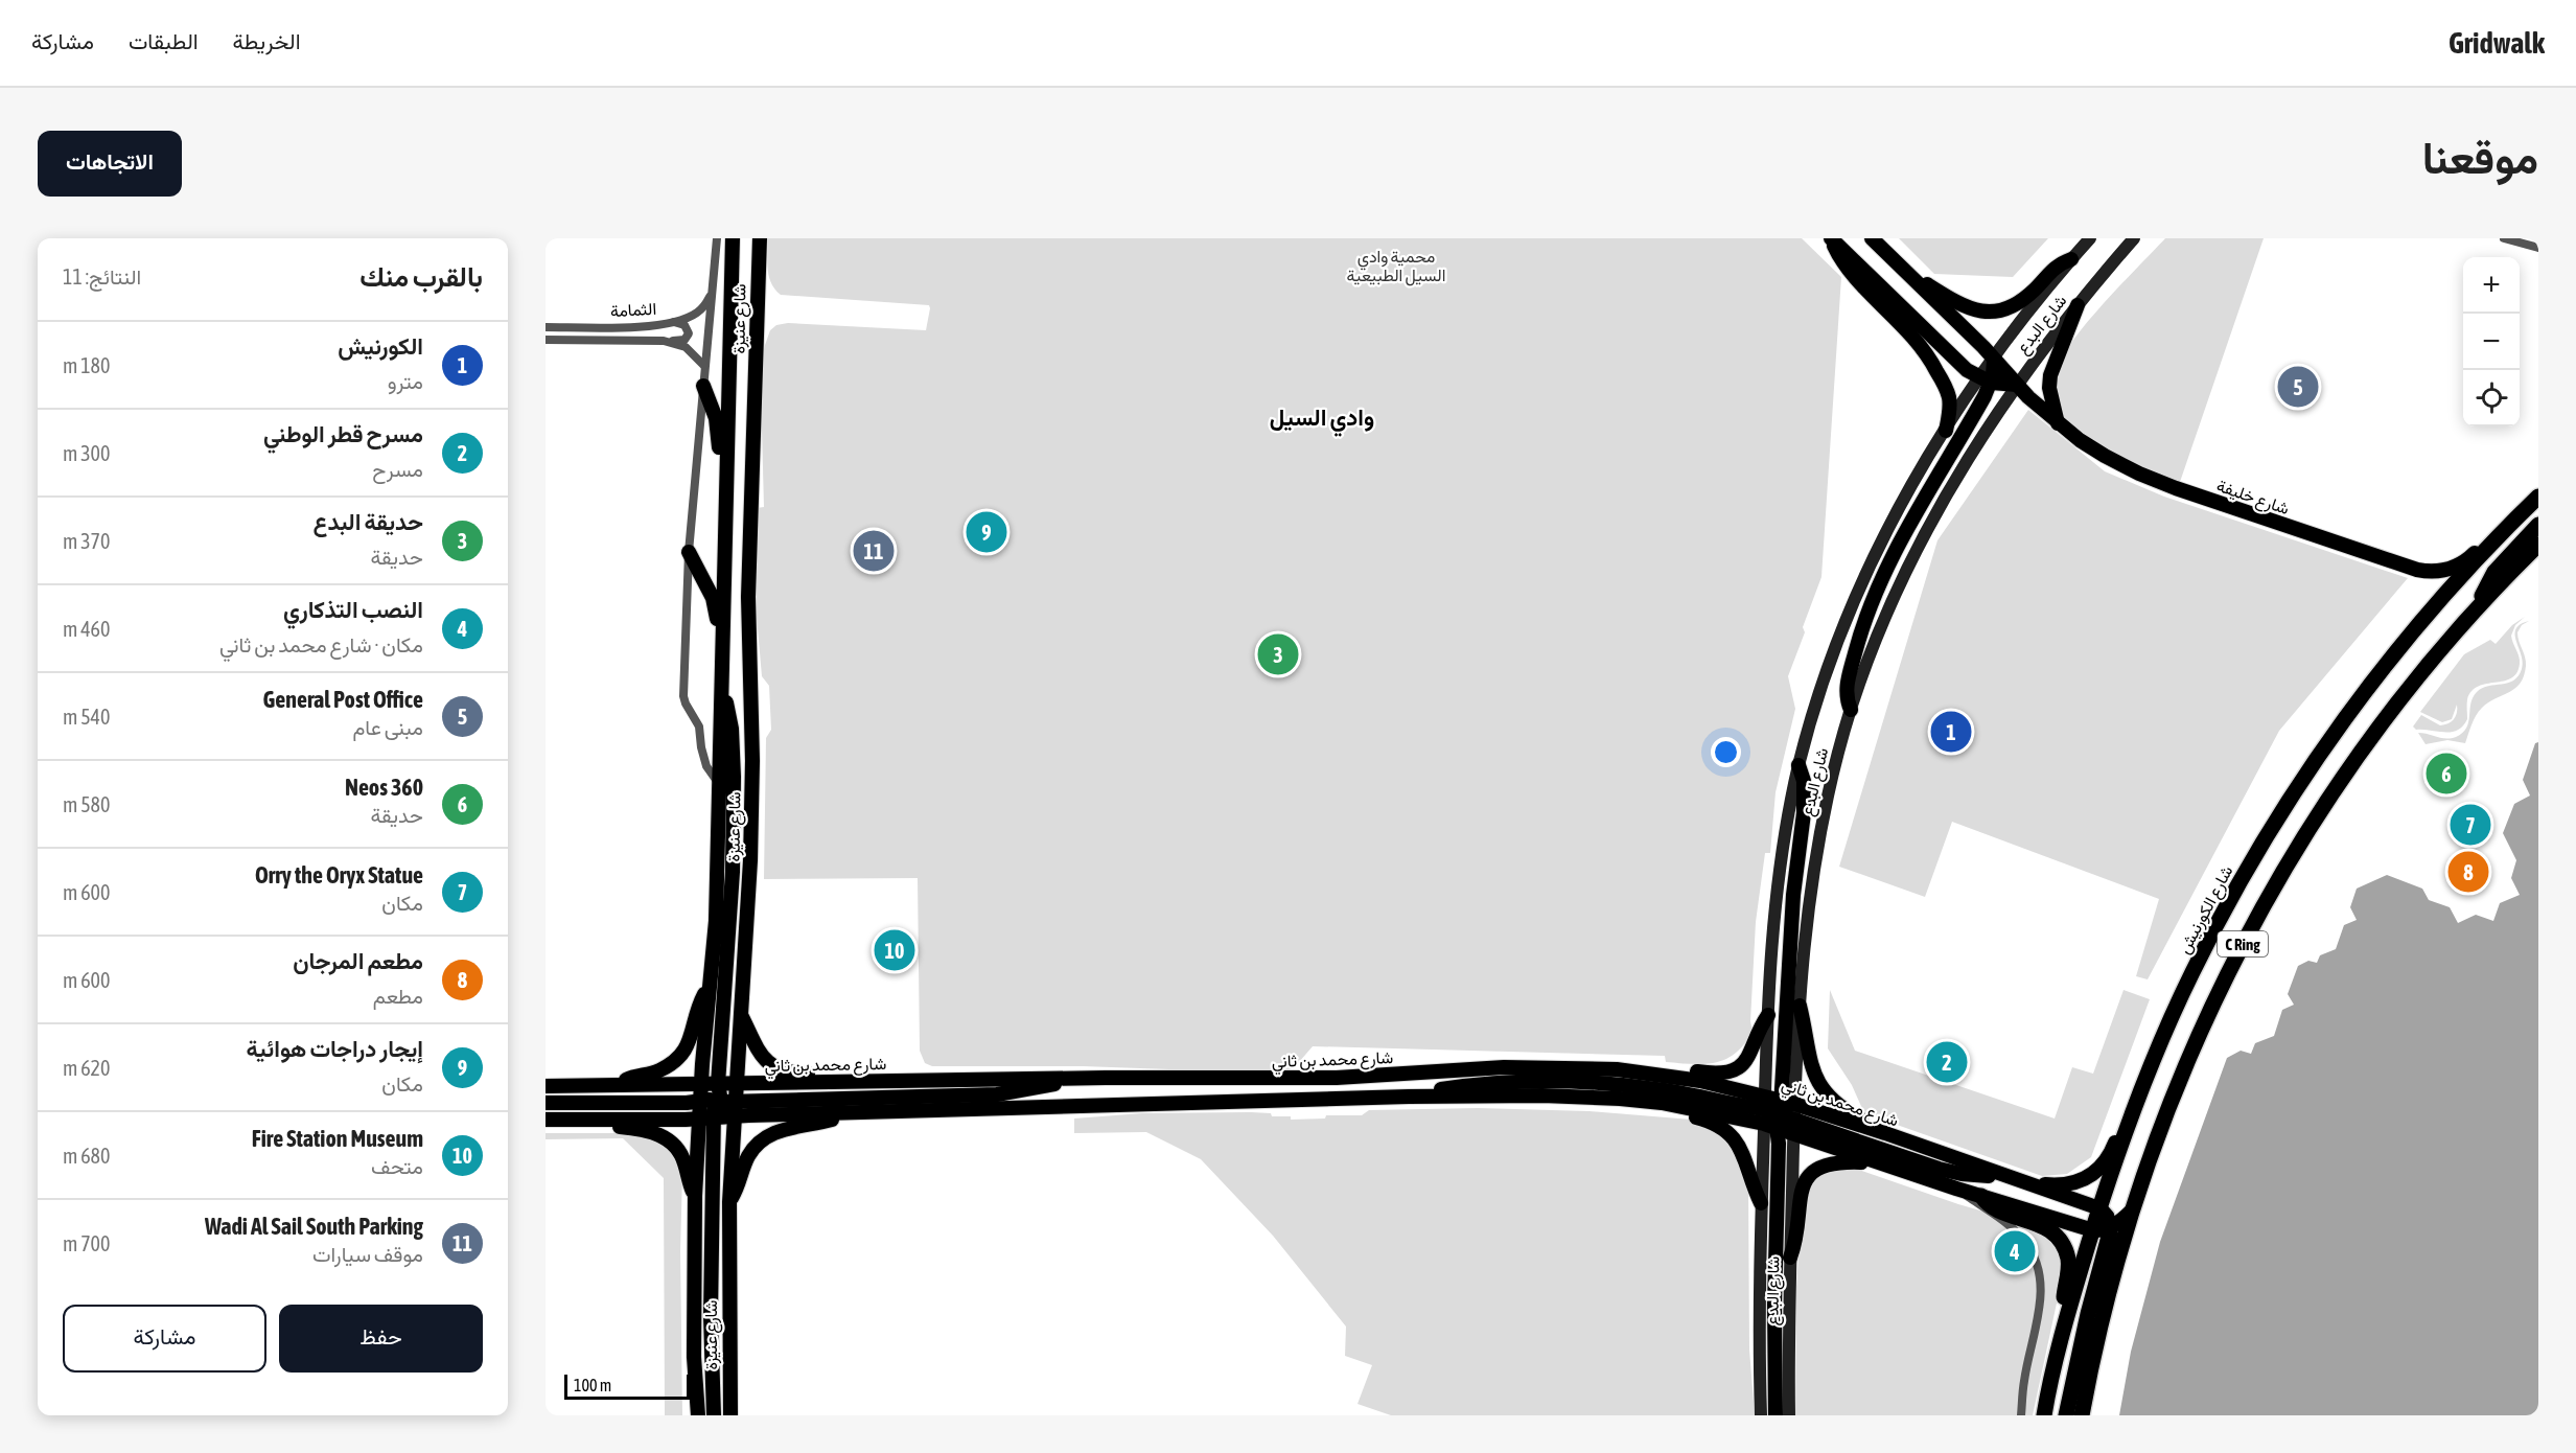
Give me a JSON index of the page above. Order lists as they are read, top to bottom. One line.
{"streets":{"highway":["شارع الكورنيش","C Ring"],"main road":["شارع عنيزة","شارع البدع","شارع خليفة","شارع محمد بن ثاني"],"street":["الثمامة"]},"crossings":[["الثمامة","شارع عنيزة"],["شارع عنيزة","شارع محمد بن ثاني"],["شارع البدع","شارع خليفة"],["شارع البدع","شارع محمد بن ثاني"],["شارع خليفة","شارع الكورنيش"],["شارع الكورنيش","شارع محمد بن ثاني"],["C Ring","شارع محمد بن ثاني"]],"districts":["وادي السيل"],"parks":["محمية وادي السيل الطبيعية"],"scale_bar":"100 m","page":{"header":"Gridwalk","nav":["الخريطة","الطبقات","مشاركة"],"title":"موقعنا","buttons":["الاتجاهات",["حفظ","مشاركة"]],"heading":["بالقرب منك","النتائج: 11"],"map_buttons":["+","−"],"list":[{"mark":"1","name":"الكورنيش","note":"مترو","value":"180 m"},{"mark":"2","name":"مسرح قطر الوطني","note":"مسرح","value":"300 m"},{"mark":"3","name":"حديقة البدع","note":"حديقة","value":"370 m"},{"mark":"4","name":"النصب التذكاري","note":"مكان · شارع محمد بن ثاني","value":"460 m"},{"mark":"5","name":"General Post Office","note":"مبنى عام","value":"540 m"},{"mark":"6","name":"Neos 360","note":"حديقة","value":"580 m"},{"mark":"7","name":"Orry the Oryx Statue","note":"مكان","value":"600 m"},{"mark":"8","name":"مطعم المرجان","note":"مطعم","value":"600 m"},{"mark":"9","name":"إيجار دراجات هوائية","note":"مكان","value":"620 m"},{"mark":"10","name":"Fire Station Museum","note":"متحف","value":"680 m"},{"mark":"11","name":"Wadi Al Sail South Parking","note":"موقف سيارات","value":"700 m"}],"pins":["5","9","11","3","1","6","7","8","10","2","4"],"scale":"100 m"}}
